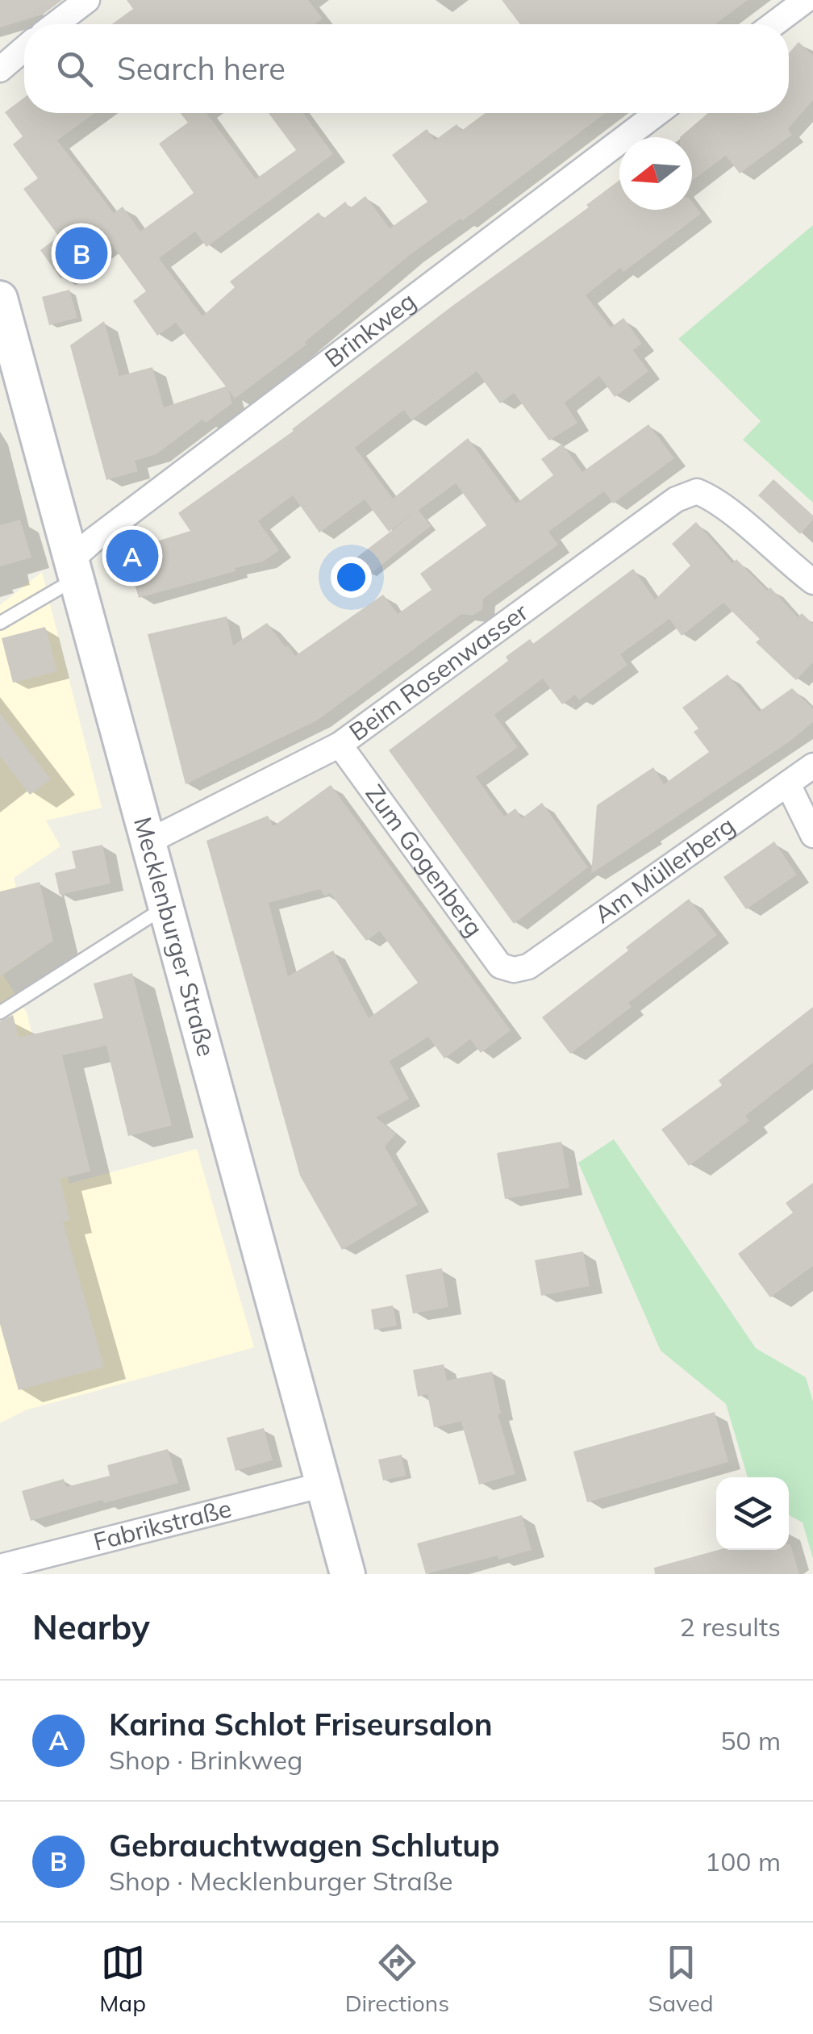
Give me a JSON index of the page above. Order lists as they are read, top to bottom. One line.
{"streets":{"street":["Brinkweg","Beim Rosenwasser","Zum Gogenberg","Am Müllerberg","Mecklenburger Straße","Fabrikstraße"]},"crossings":[["Brinkweg","Mecklenburger Straße"],["Beim Rosenwasser","Zum Gogenberg"],["Beim Rosenwasser","Mecklenburger Straße"],["Zum Gogenberg","Am Müllerberg"],["Mecklenburger Straße","Fabrikstraße"]],"north":"left","page":{"search":"Search here","pins":["B","A"],"heading":["Nearby","2 results"],"list":[{"mark":"A","name":"Karina Schlot Friseursalon","note":"Shop · Brinkweg","value":"50 m"},{"mark":"B","name":"Gebrauchtwagen Schlutup","note":"Shop · Mecklenburger Straße","value":"100 m"}],"nav":["Map","Directions","Saved"]}}
